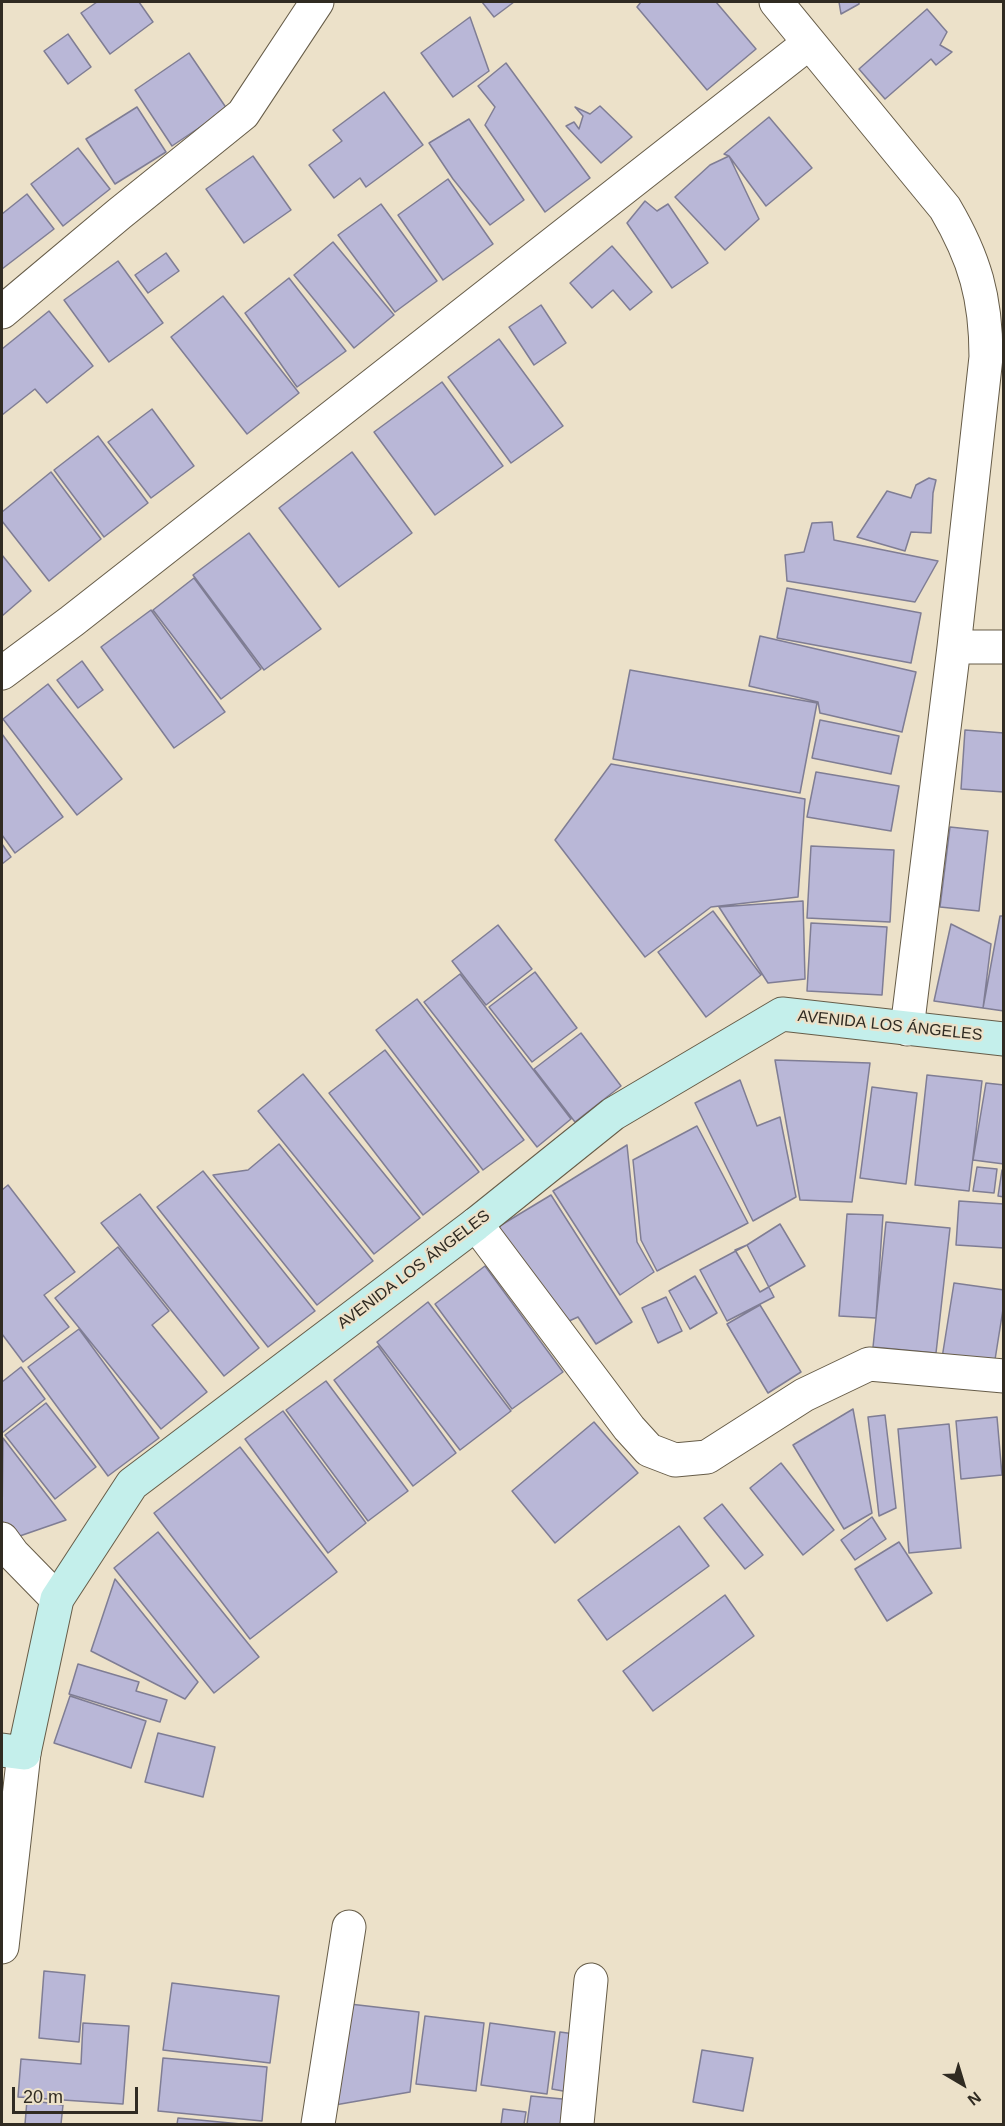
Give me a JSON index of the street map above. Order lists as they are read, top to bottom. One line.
{"streets":{"street":["AVENIDA LOS ÁNGELES"]},"scale_bar":"20 m","north":"bottom right"}
